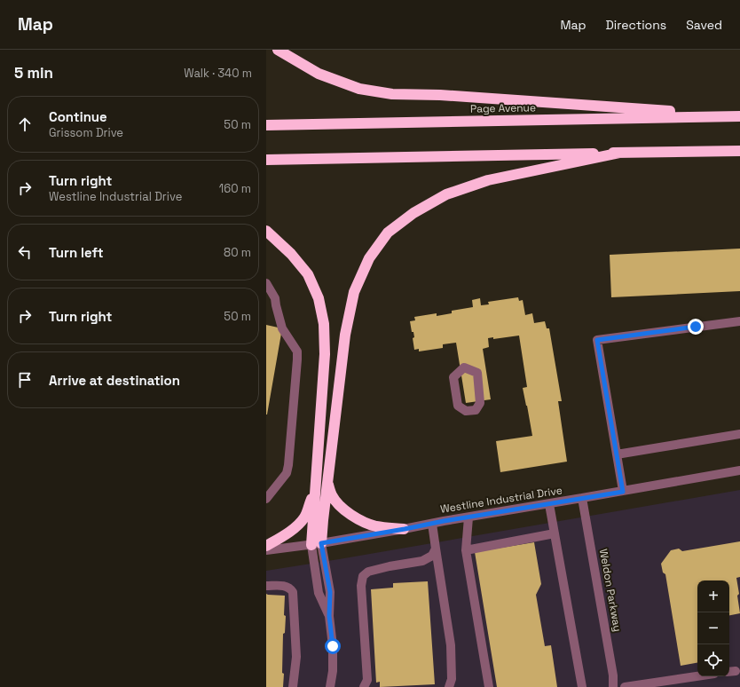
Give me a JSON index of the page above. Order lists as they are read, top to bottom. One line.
{"streets":{"highway":["Page Avenue"],"street":["Westline Industrial Drive","Weldon Parkway"]},"crossings":[["Westline Industrial Drive","Weldon Parkway"]],"page":{"header":"Map","nav":["Map","Directions","Saved"],"heading":["5 min","Walk · 340 m"],"list":[["Continue","Grissom Drive","50 m"],["Turn right","Westline Industrial Drive","160 m"],["Turn left","80 m"],["Turn right","50 m"],"Arrive at destination"],"map_buttons":["+","−"]}}
